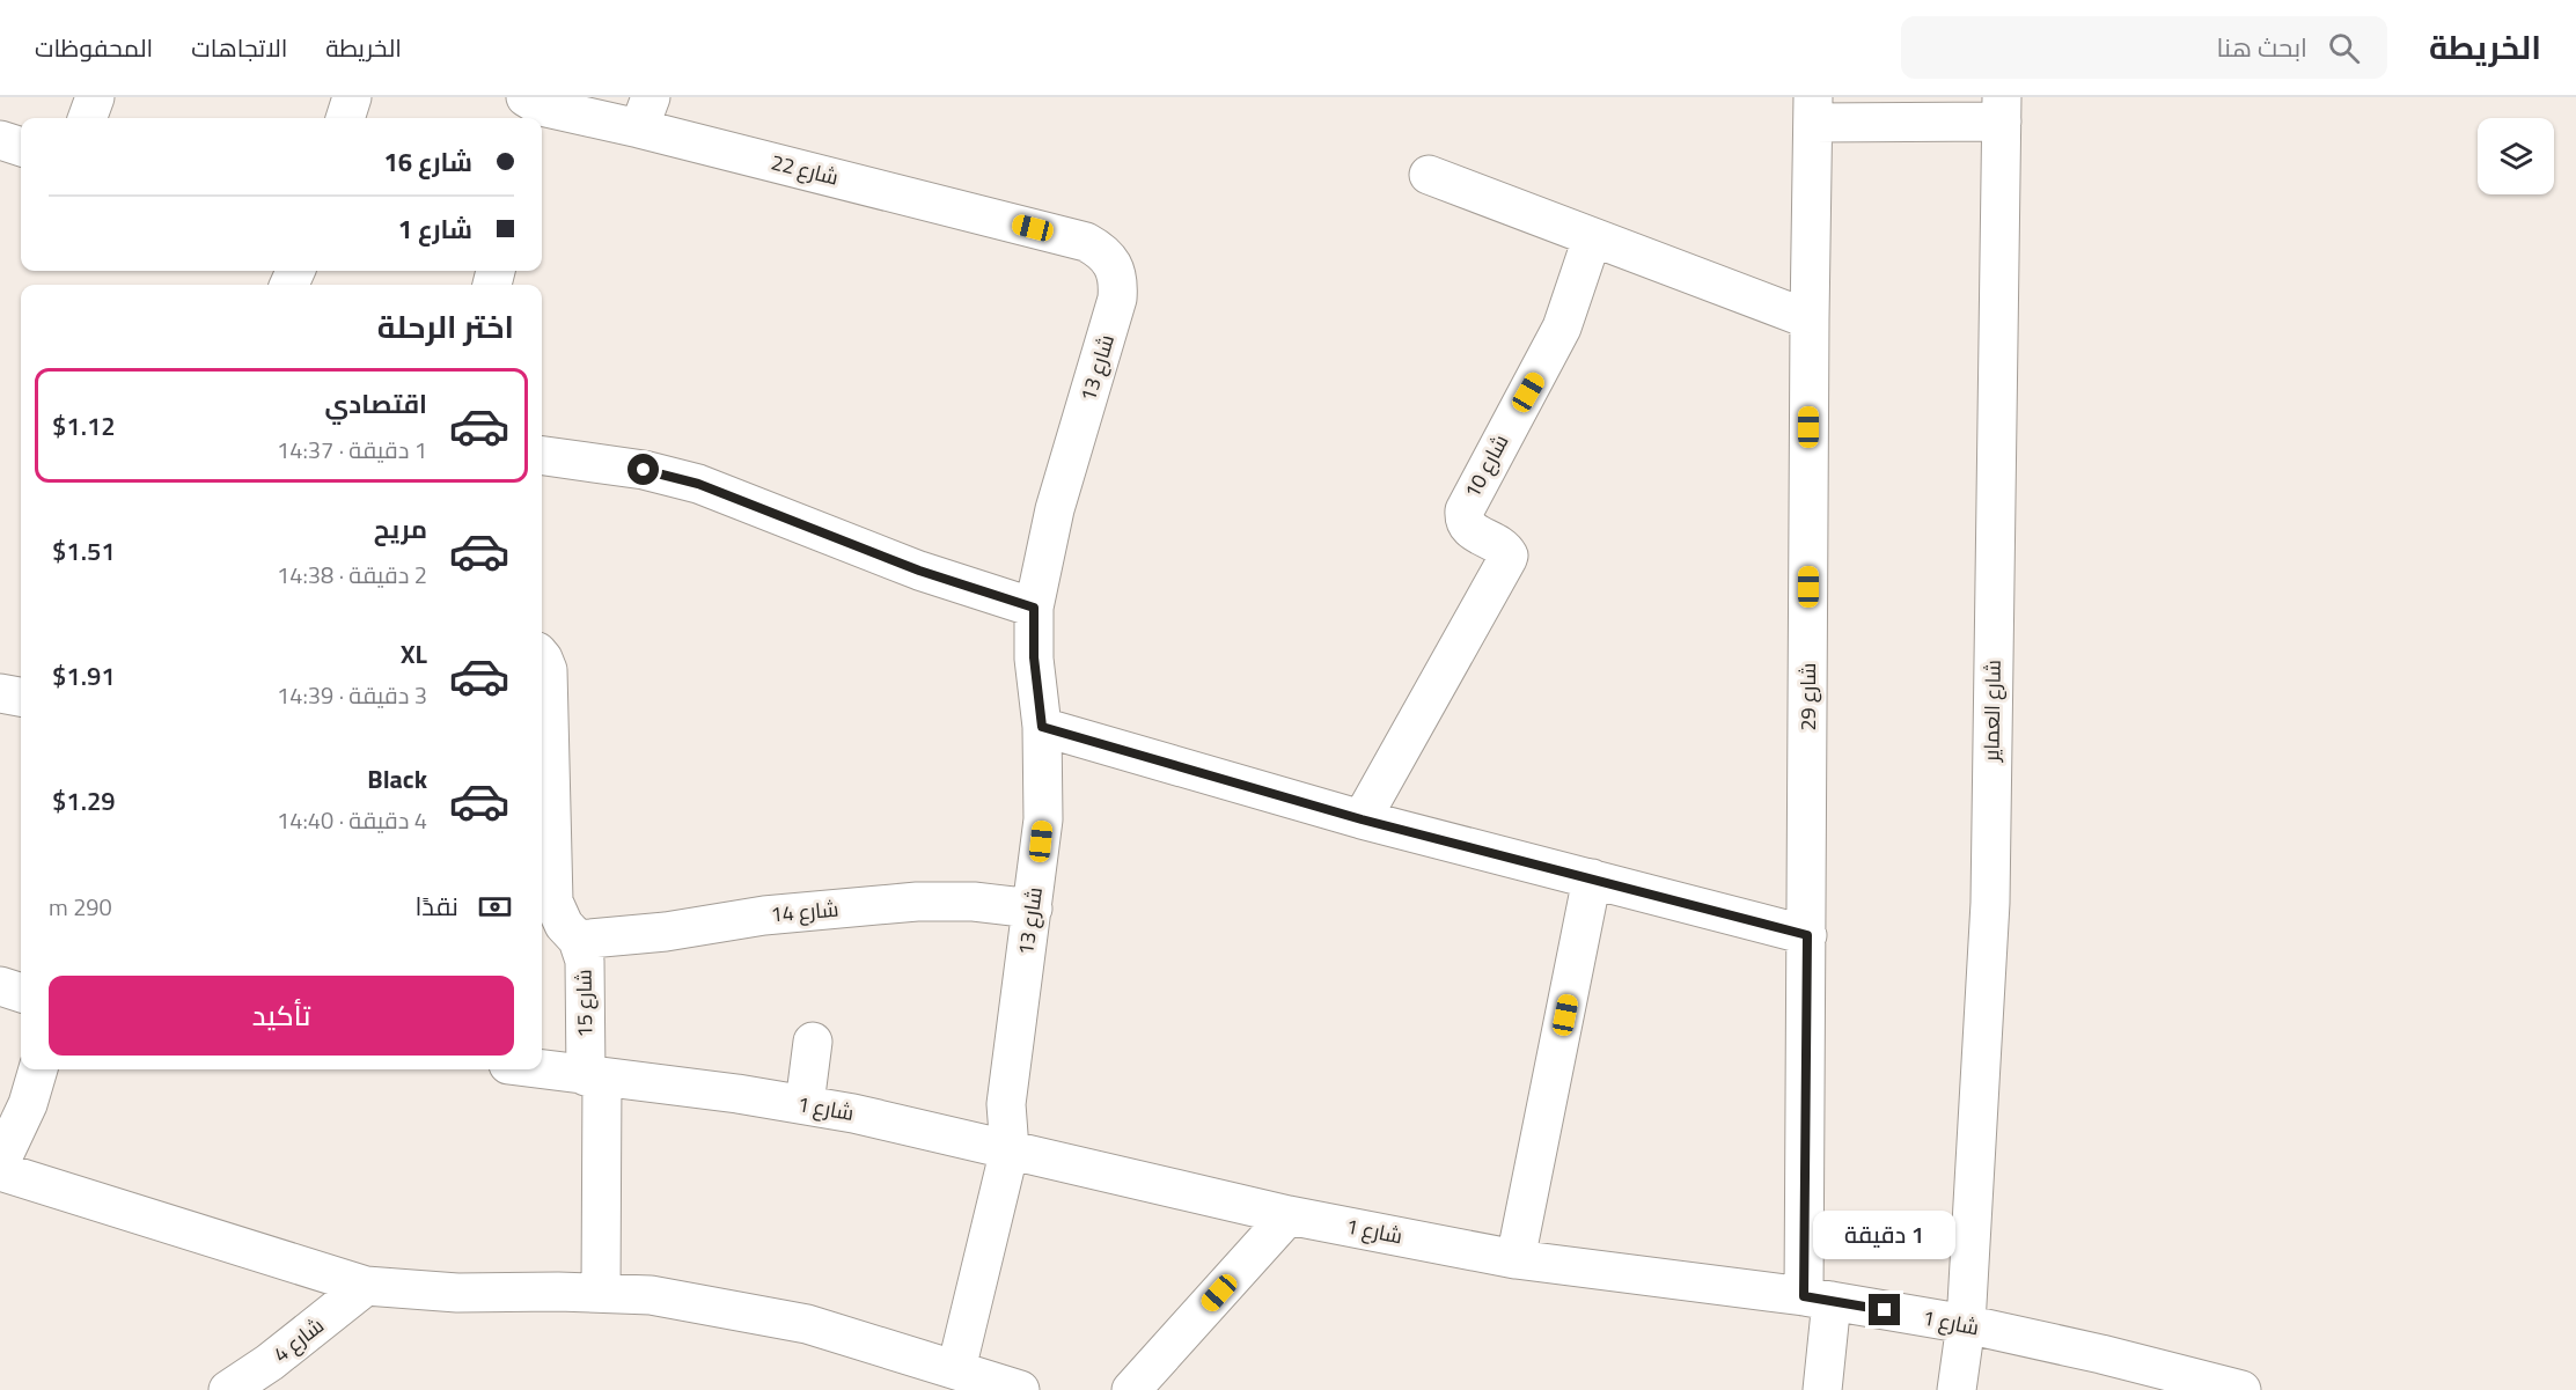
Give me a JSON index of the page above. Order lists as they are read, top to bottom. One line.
{"streets":{"street":["شارع 22","شارع 13","شارع 10","شارع 29","شارع العماير","شارع 14","شارع 15","شارع 1","شارع 4"]},"crossings":[["شارع 22","شارع 13"],["شارع 13","شارع 14"],["شارع 13","شارع 1"],["شارع 29","شارع 1"],["شارع العماير","شارع 1"],["شارع 14","شارع 15"],["شارع 15","شارع 1"]],"page":{"header":"الخريطة","search":"ابحث هنا","nav":["الخريطة","الاتجاهات","المحفوظات"],"banner":["شارع 16","شارع 1"],"heading":"اختر الرحلة","list":[{"name":"اقتصادي","note":"1 دقيقة · 14:37","value":"$1.12"},{"name":"مريح","note":"2 دقيقة · 14:38","value":"$1.51"},{"name":"XL","note":"3 دقيقة · 14:39","value":"$1.91"},{"name":"Black","note":"4 دقيقة · 14:40","value":"$1.29"}],"pay":["نقدًا","290 m"],"buttons":"تأكيد","bubble":"1 دقيقة"}}
